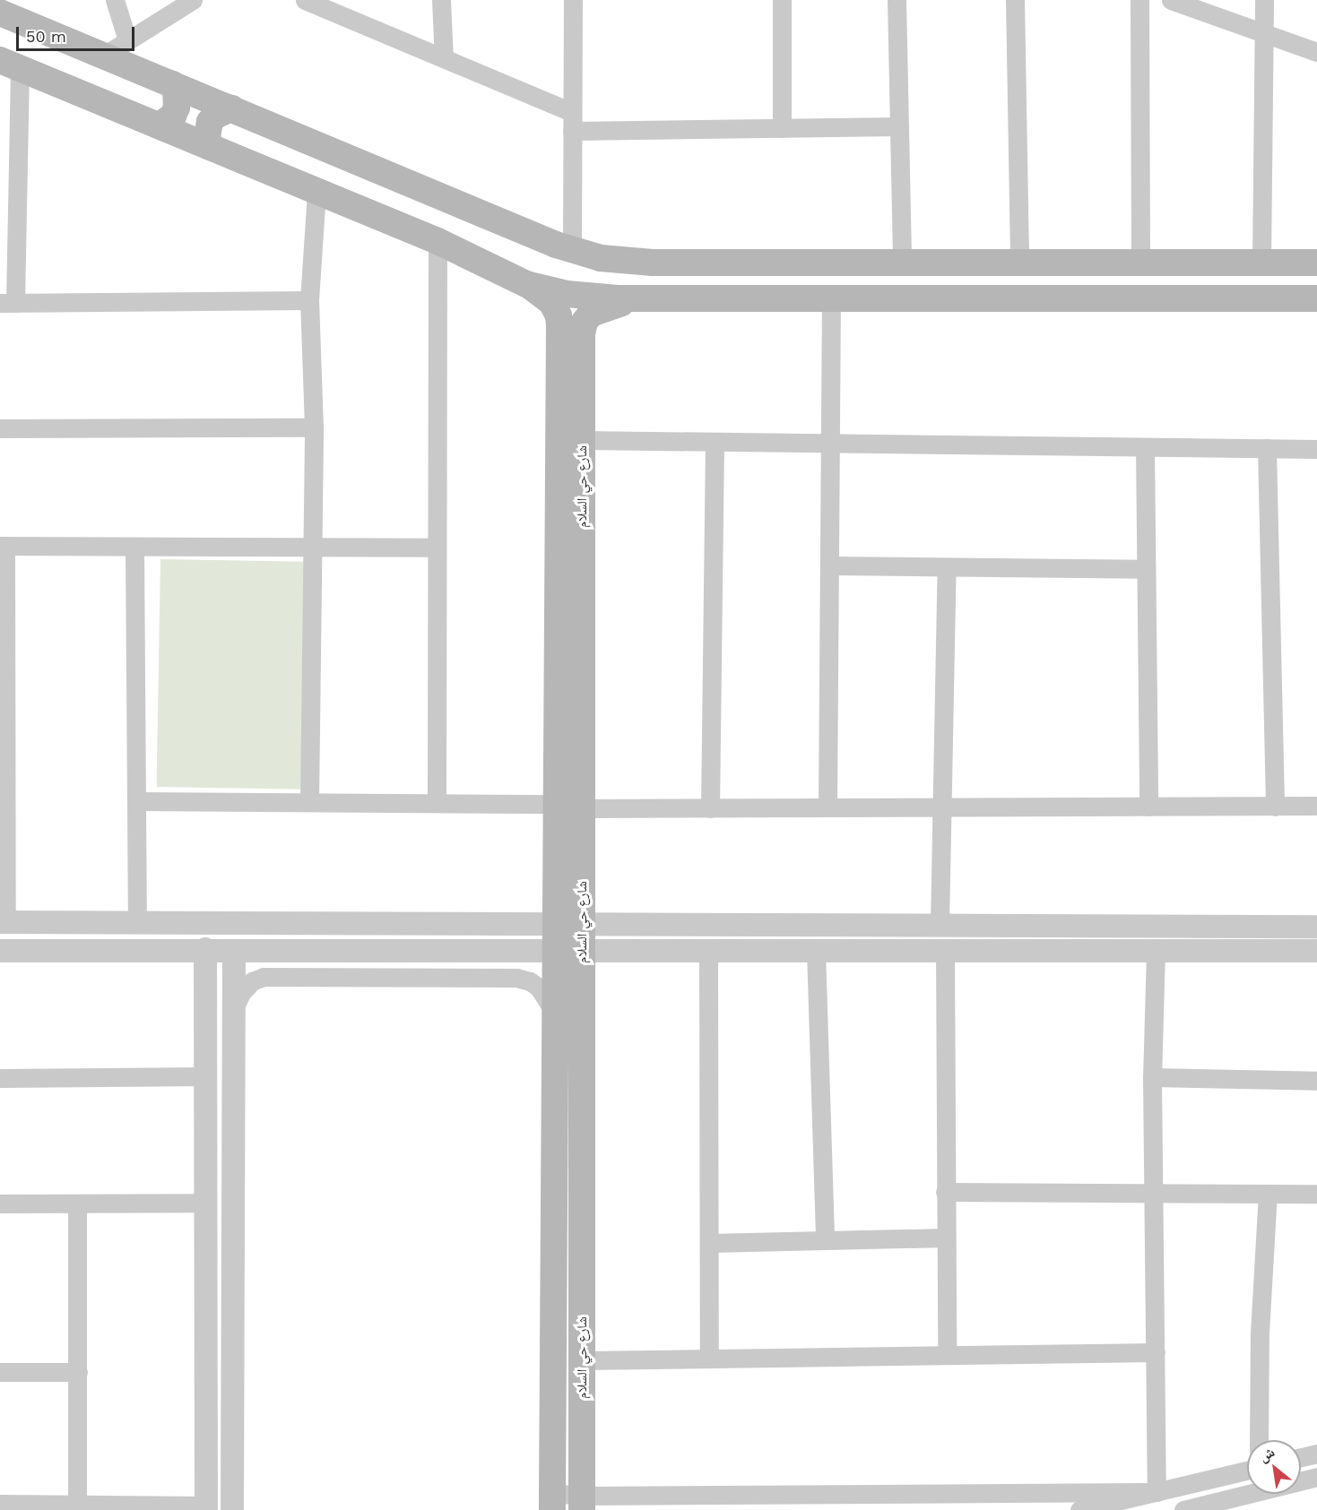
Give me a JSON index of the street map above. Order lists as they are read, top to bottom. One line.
{"streets":{"main road":["شارع حي السلام"]},"scale_bar":"50 m","north":"top left"}
